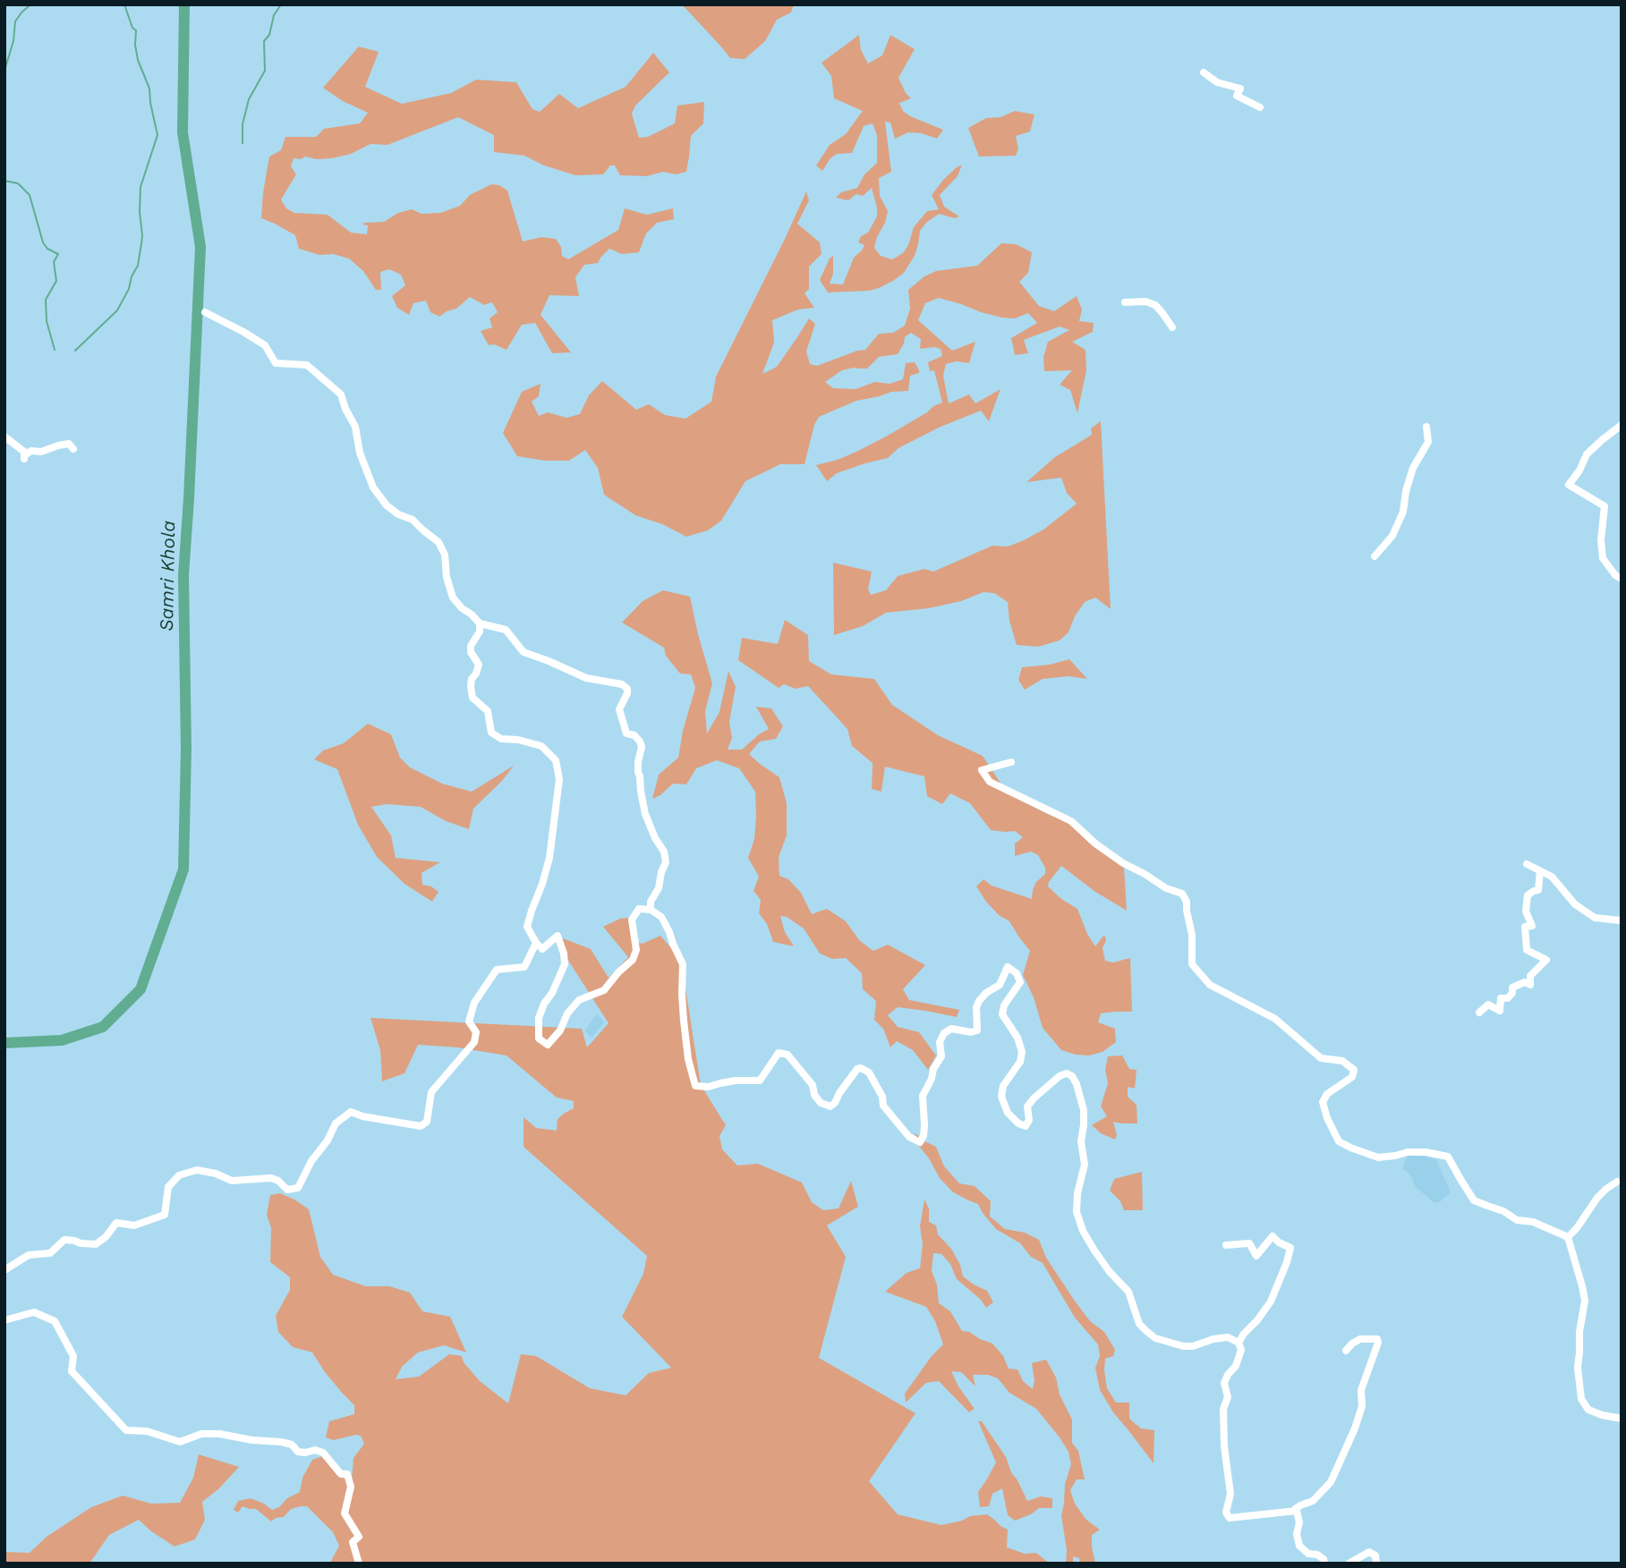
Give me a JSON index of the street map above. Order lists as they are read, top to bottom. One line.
{"water":["Samri Khola"]}
